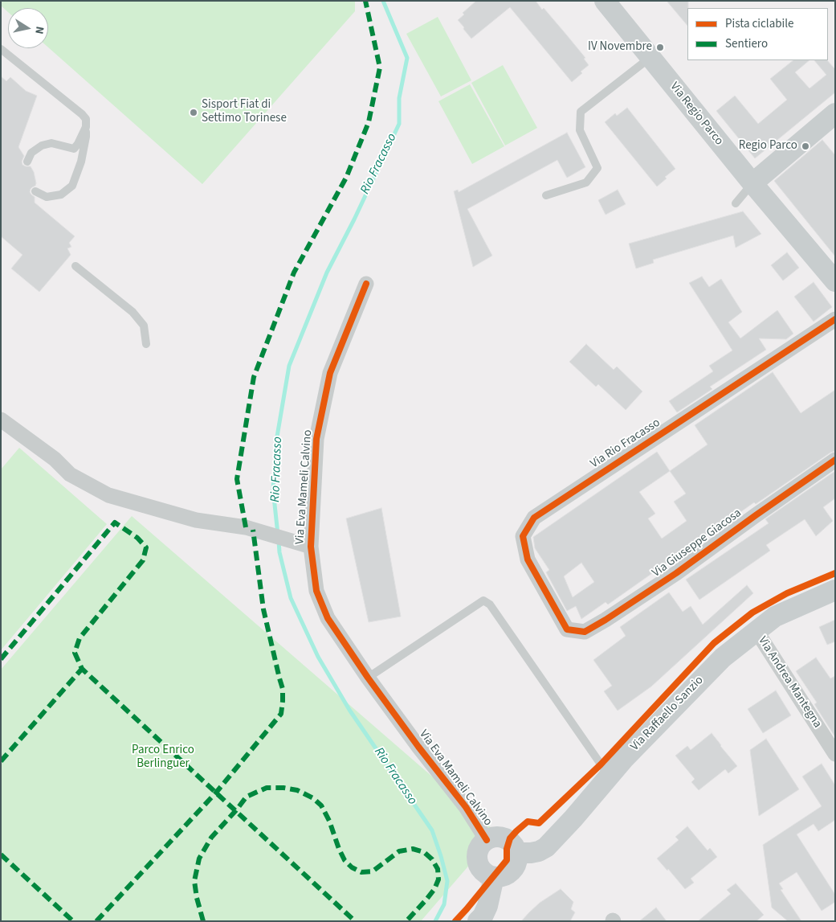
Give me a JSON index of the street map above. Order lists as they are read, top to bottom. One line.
{"streets":{"street":["Via Regio Parco","Via Rio Fracasso","Via Eva Mameli Calvino","Via Giuseppe Giacosa","Via Andrea Mantegna","Via Raffaello Sanzio"]},"crossings":[["Via Rio Fracasso","Via Giuseppe Giacosa"],["Via Eva Mameli Calvino","Via Raffaello Sanzio"],["Via Andrea Mantegna","Via Raffaello Sanzio"]],"water":["Rio Fracasso"],"parks":["Parco Enrico Berlinguer"],"places":["IV Novembre","Sisport Fiat di Settimo Torinese","Regio Parco"],"legend":["Pista ciclabile","Sentiero"],"north":"right"}
